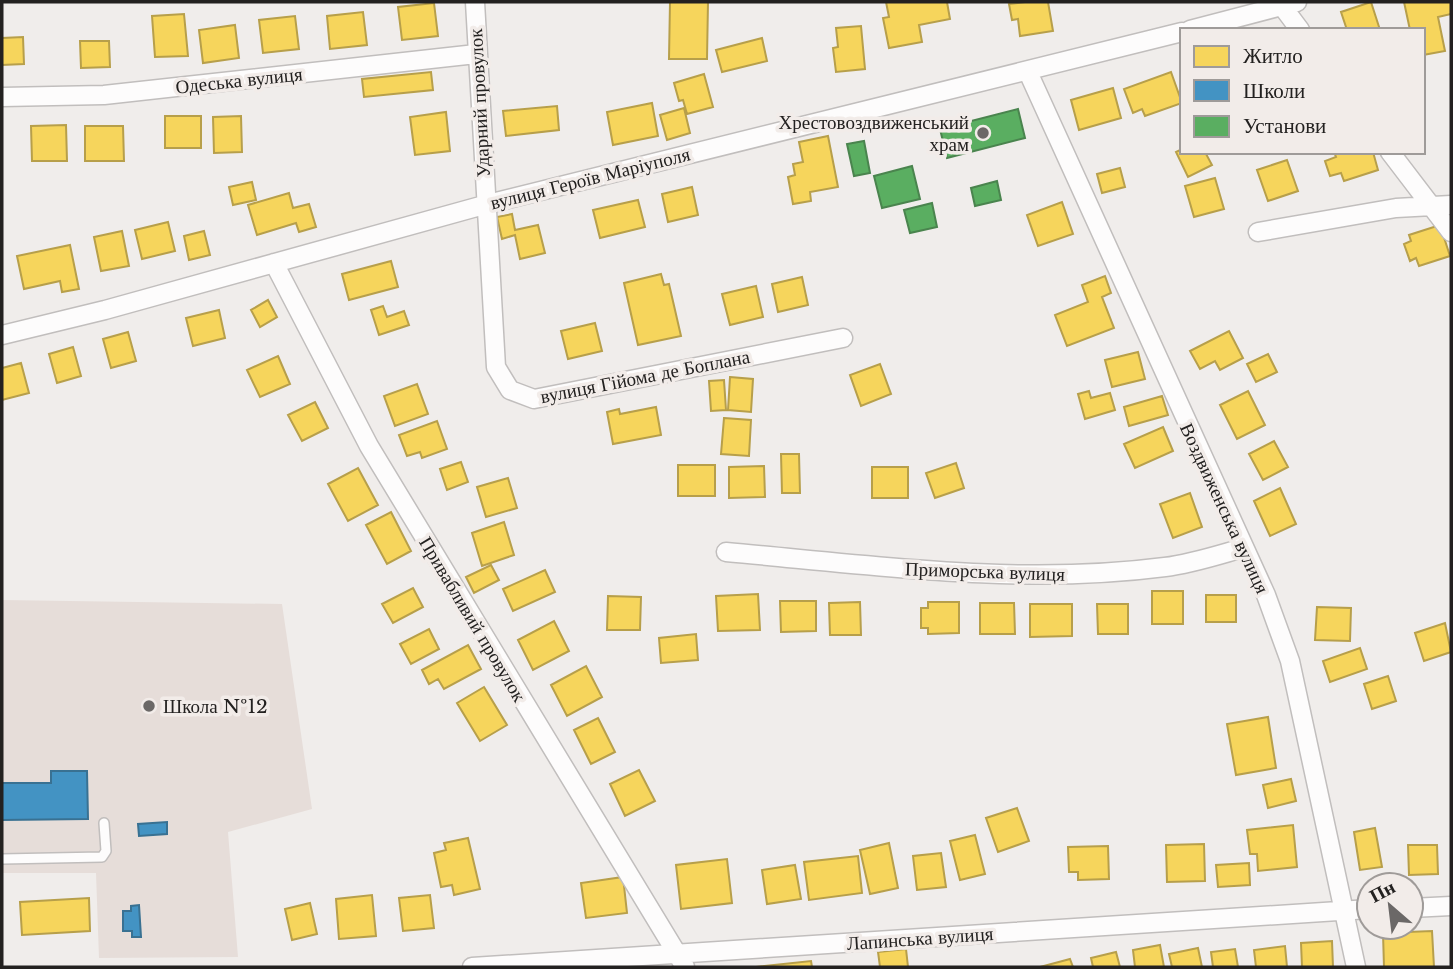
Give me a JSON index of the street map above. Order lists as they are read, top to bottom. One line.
{"streets":{"street":["Одеська вулиця","Ударний провулок","вулиця Героїв Маріуполя","вулиця Гійома де Боплана","Воздвиженська вулиця","Приморська вулиця","Привабливий провулок","Лапинська вулиця"]},"crossings":[["Одеська вулиця","Ударний провулок"],["Ударний провулок","вулиця Героїв Маріуполя"],["Ударний провулок","вулиця Гійома де Боплана"],["вулиця Героїв Маріуполя","вулиця Гійома де Боплана"],["вулиця Героїв Маріуполя","Воздвиженська вулиця"],["вулиця Героїв Маріуполя","Привабливий провулок"],["Воздвиженська вулиця","Приморська вулиця"],["Воздвиженська вулиця","Лапинська вулиця"],["Привабливий провулок","Лапинська вулиця"]],"places":["Хрестовоздвиженський храм","Школа №12"],"legend":["Житло","Школи","Установи"],"north":"top left"}
